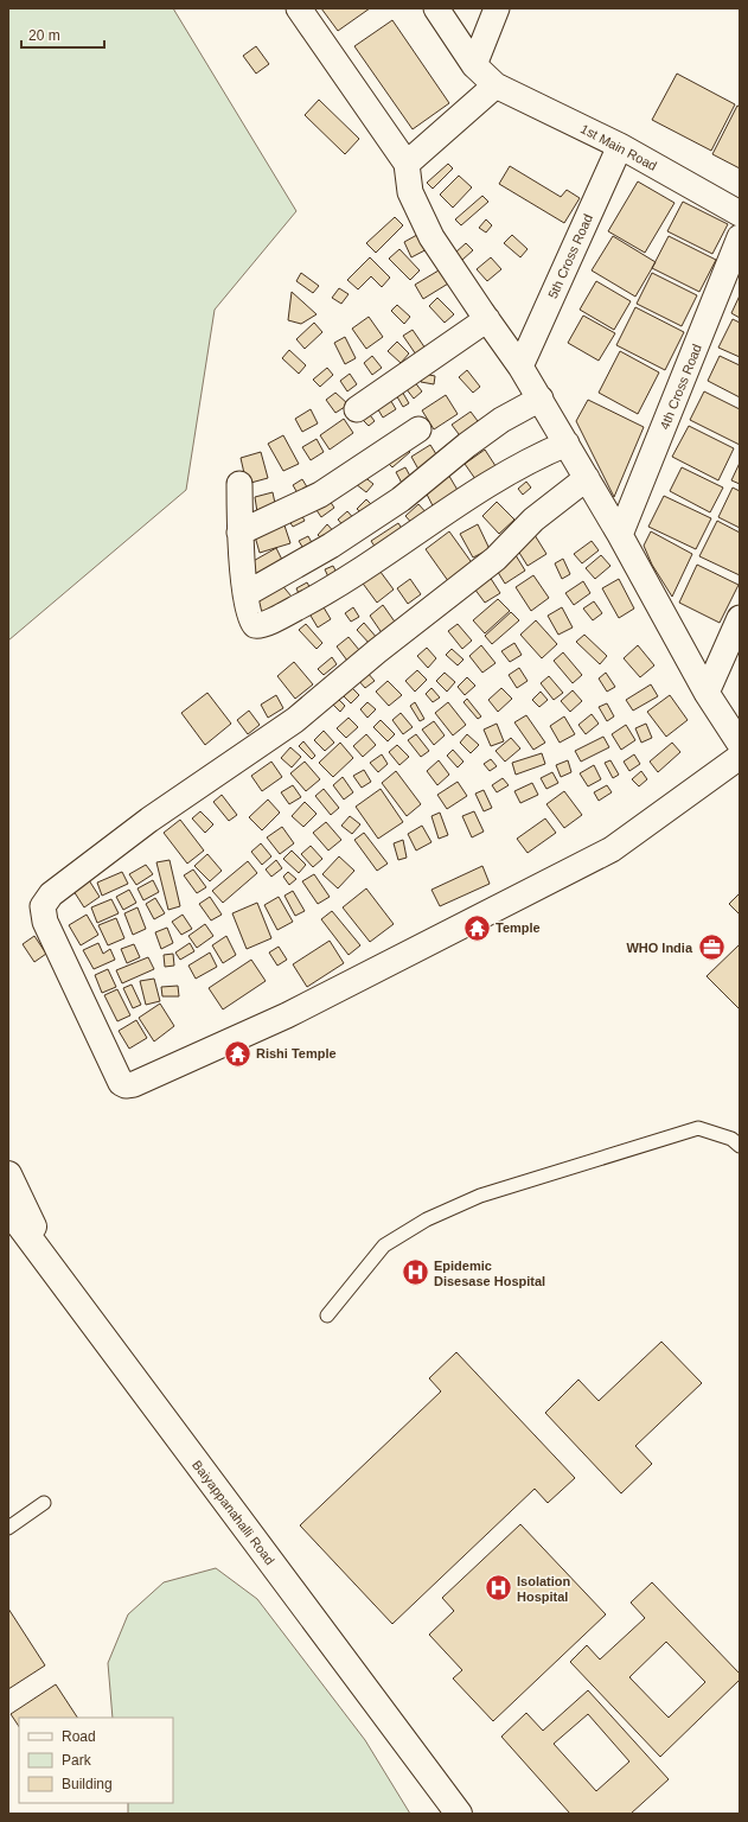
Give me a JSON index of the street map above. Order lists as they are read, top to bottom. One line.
{"streets":{"street":["1st Main Road","5th Cross Road","4th Cross Road","Baiyappanahalli Road"]},"crossings":[["1st Main Road","5th Cross Road"]],"places":{"temple":["Temple","Rishi Temple"],"office":["WHO India"],"hospital":["Epidemic Disesase Hospital","Isolation Hospital"]},"legend":["Road","Park","Building"],"scale_bar":"20 m"}
